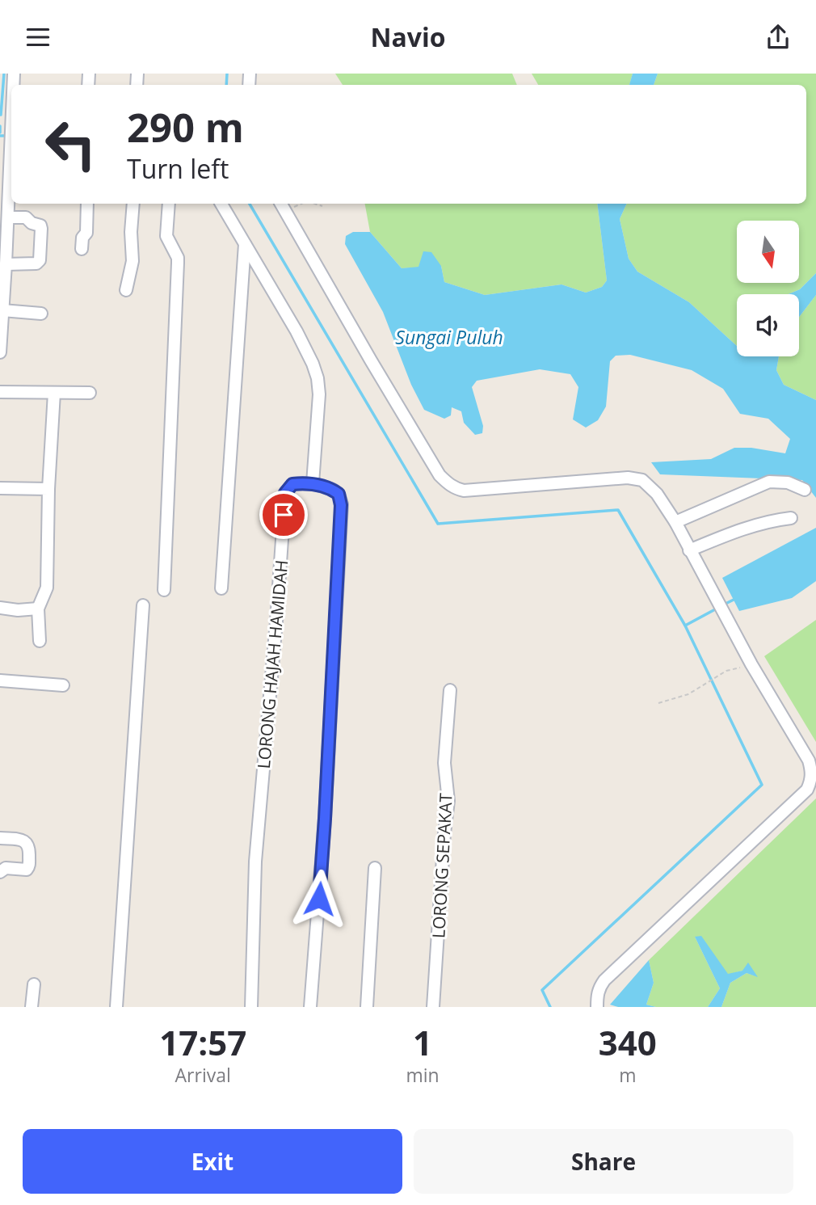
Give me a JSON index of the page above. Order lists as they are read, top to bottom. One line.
{"streets":{"street":["LORONG HAJAH HAMIDAH","LORONG SEPAKAT"]},"water":["Sungai Puluh"],"north":"bottom","page":{"header":"Navio","turn":["290 m","Turn left"],"eta":["17:57","Arrival","1","min","340","m"],"buttons":["Exit","Share"]}}
